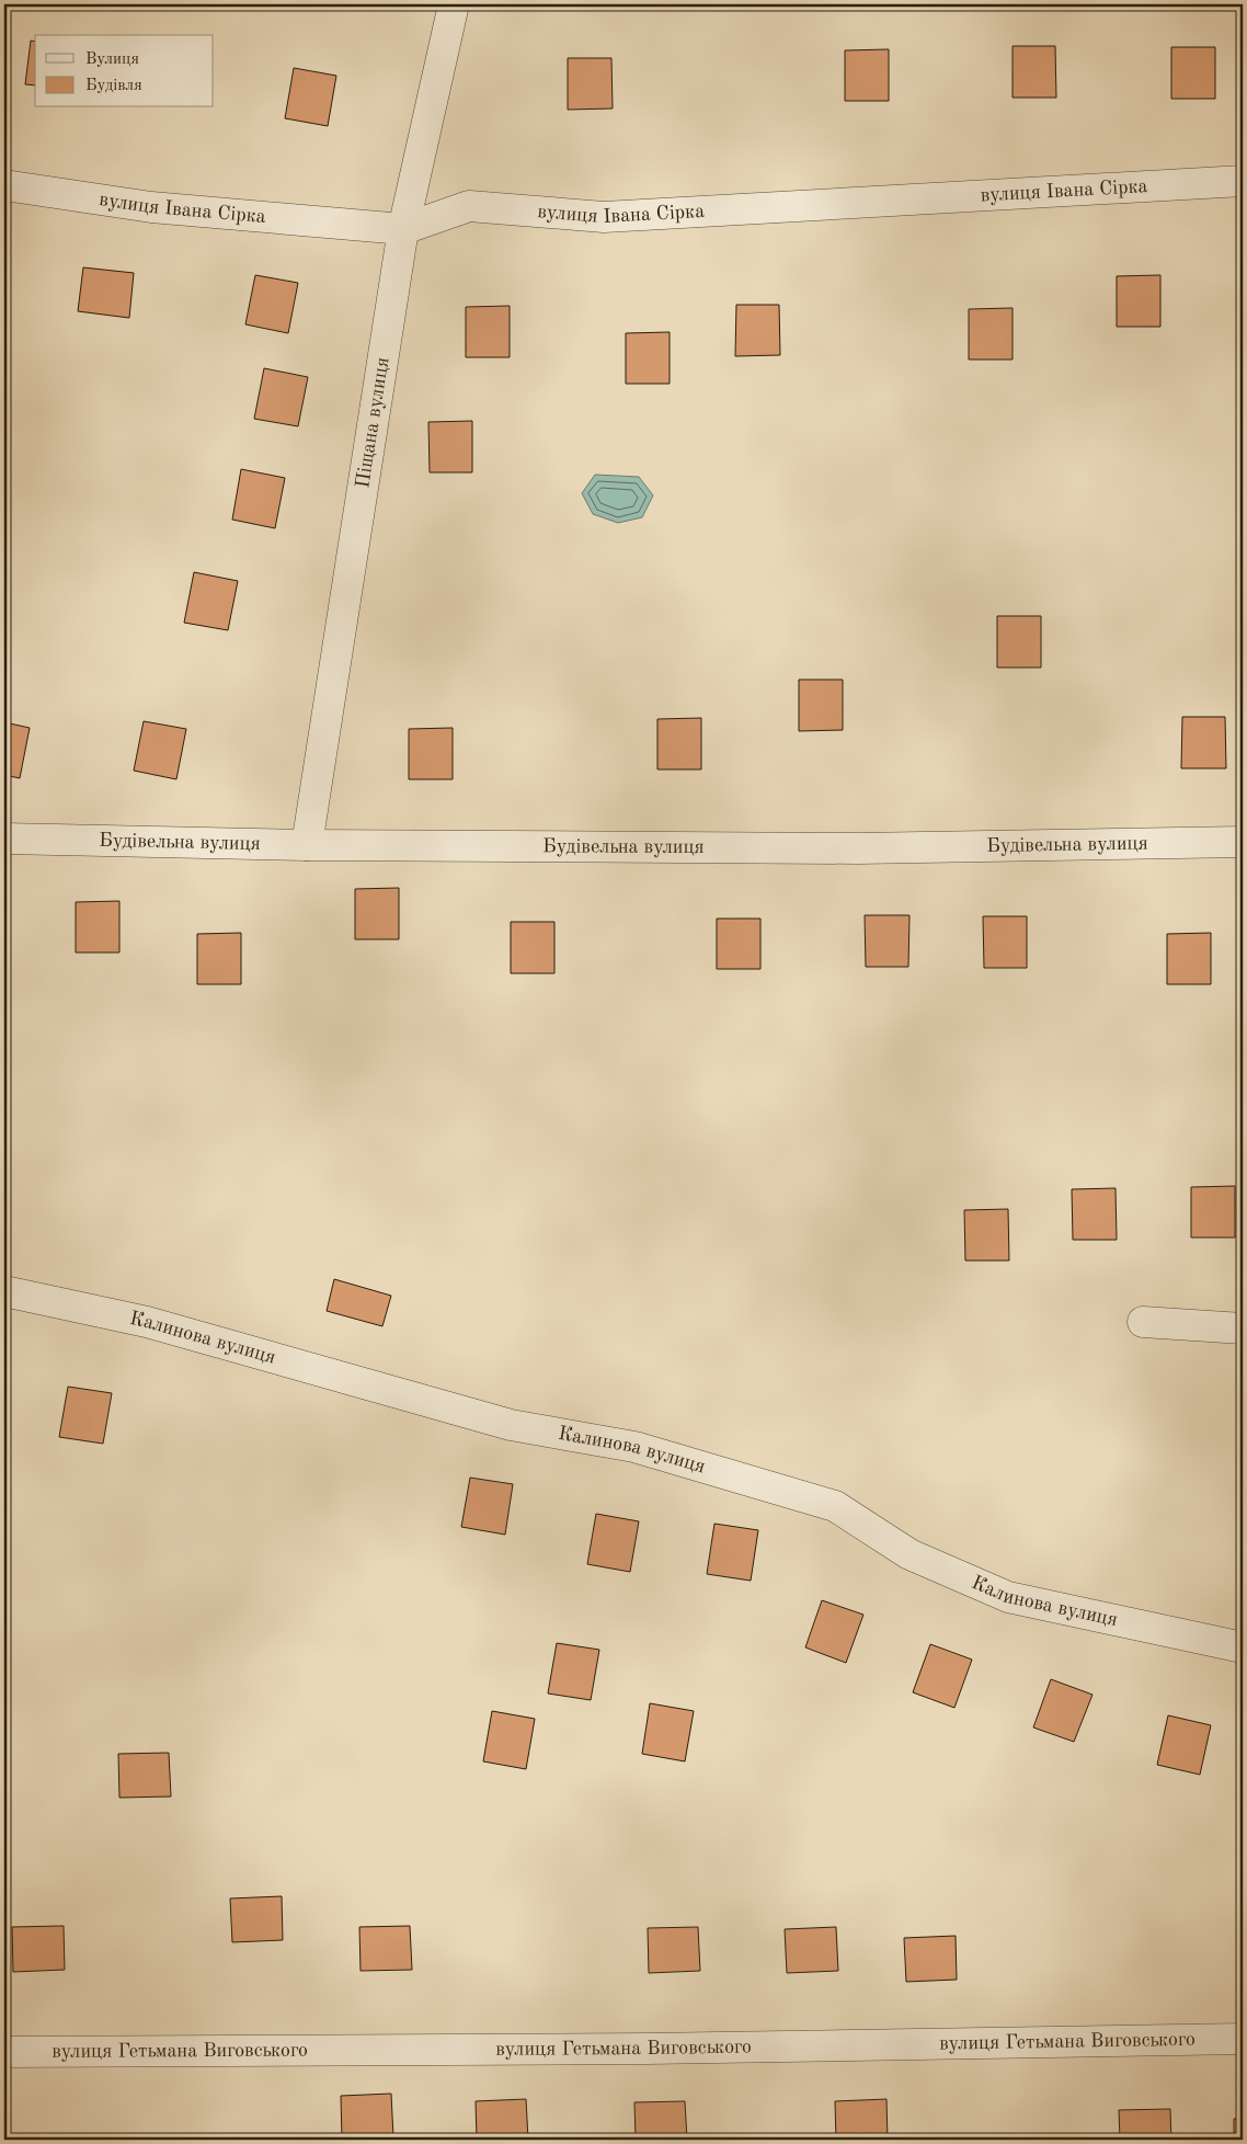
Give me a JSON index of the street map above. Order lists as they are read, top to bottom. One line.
{"streets":{"street":["вулиця Івана Сірка","Піщана вулиця","Будівельна вулиця","Калинова вулиця","вулиця Гетьмана Виговського"]},"crossings":[["вулиця Івана Сірка","Піщана вулиця"],["Піщана вулиця","Будівельна вулиця"]],"legend":["Вулиця","Будівля"]}
